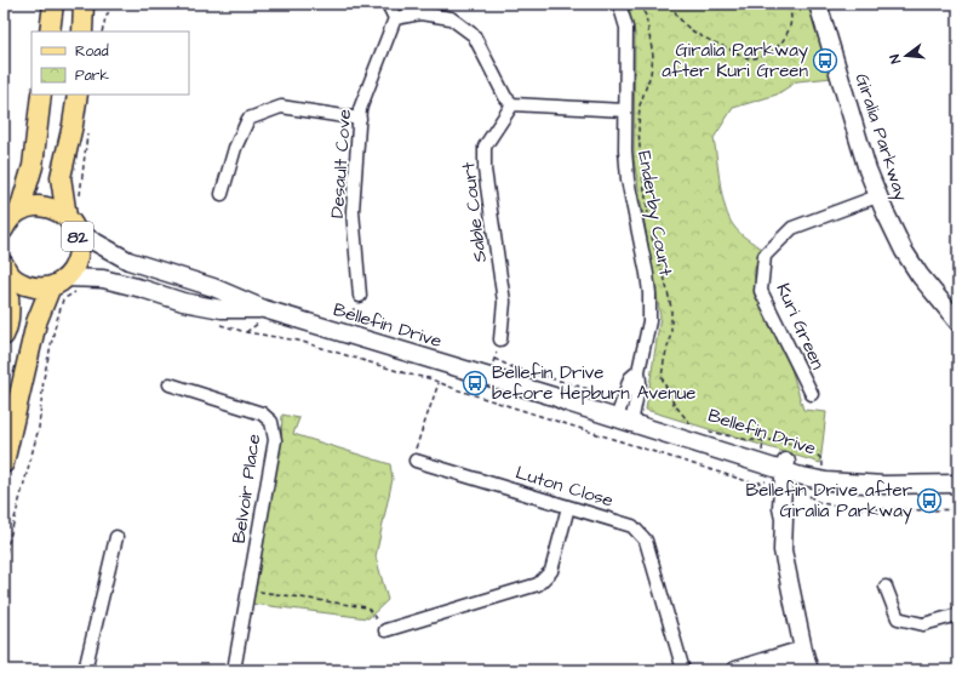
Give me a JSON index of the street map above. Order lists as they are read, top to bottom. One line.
{"streets":{"main road":["Giralia Parkway","82","Bellefin Drive"],"street":["Desault Cove","Sable Court","Enderby Court","Kuri Green","Luton Close","Belvoir Place"]},"crossings":[["Giralia Parkway","Kuri Green"],["Enderby Court","Bellefin Drive"],["82","Bellefin Drive"]],"places":{"bus stop":["Giralia Parkway after Kuri Green","Bellefin Drive before Hepburn Avenue","Bellefin Drive after Giralia Parkway"]},"legend":["Road","Park"],"north":"left"}
